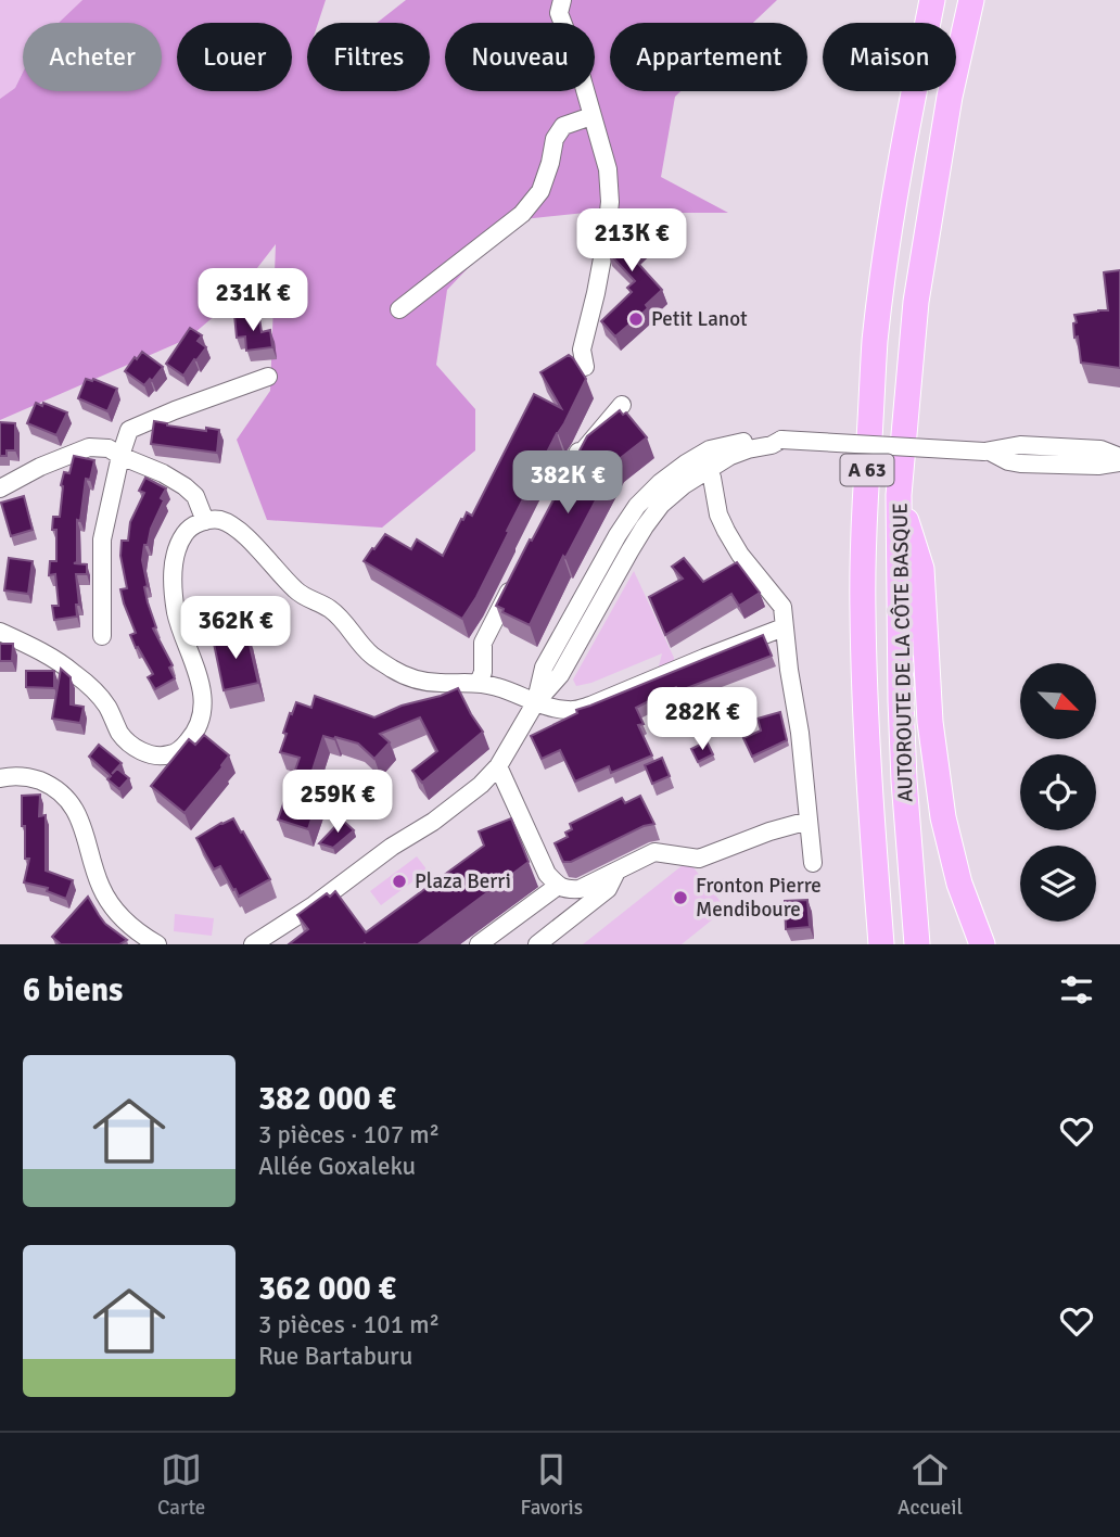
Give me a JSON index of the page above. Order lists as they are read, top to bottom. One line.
{"streets":{"highway":["A 63","AUTOROUTE DE LA CÔTE BASQUE"]},"places":["Petit Lanot","Plaza Berri","Fronton Pierre Mendiboure"],"north":"bottom right","page":{"chip":["Acheter","Louer","Filtres","Nouveau","Appartement","Maison"],"price":["213K €","231K €","382K €","362K €","282K €","259K €"],"heading":"6 biens","list":[{"name":"382 000 €","note":"3 pièces · 107 m² · Allée Goxaleku"},{"name":"362 000 €","note":"3 pièces · 101 m² · Rue Bartaburu"}],"tabs":["Carte","Favoris","Accueil"]}}
